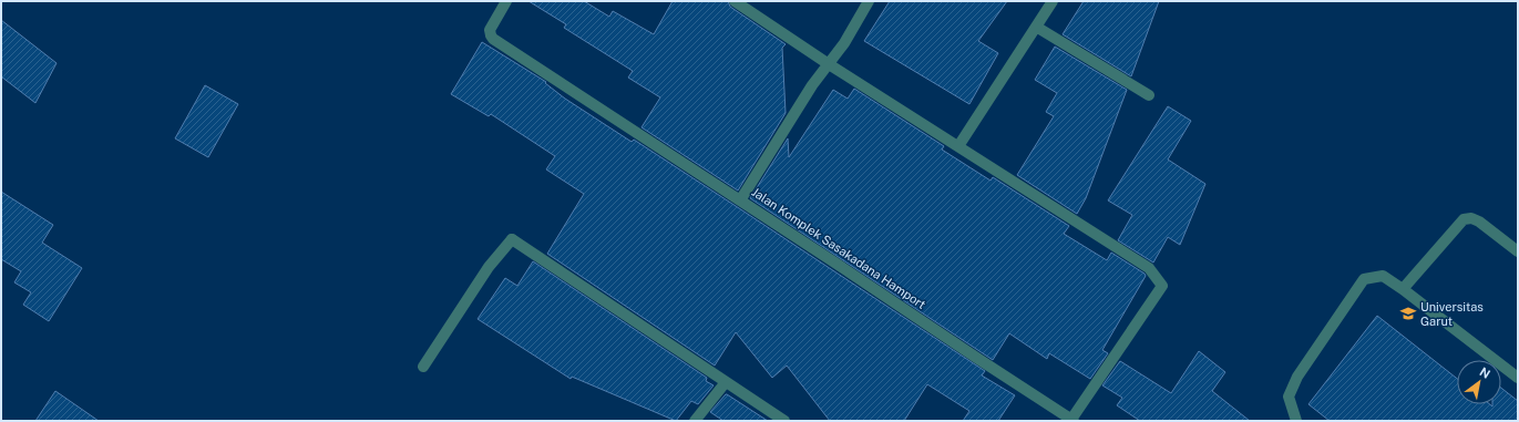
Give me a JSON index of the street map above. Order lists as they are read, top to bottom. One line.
{"streets":{"street":["Jalan Komplek Sasakadana Hamport"]},"places":{"school or university":["Universitas Garut"]},"north":"top right"}
